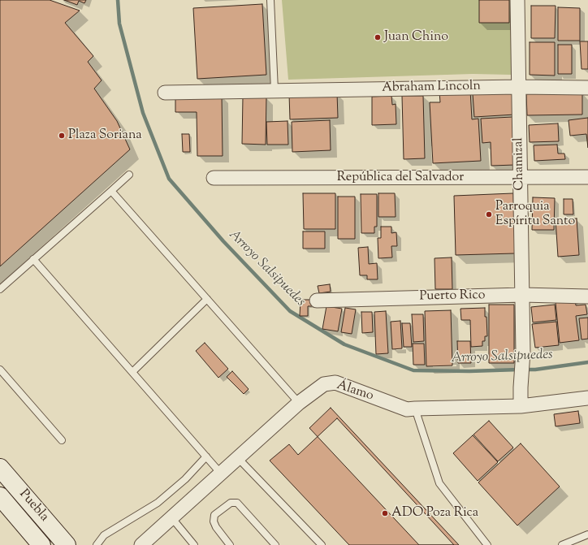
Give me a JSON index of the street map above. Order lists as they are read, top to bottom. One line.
{"streets":{"main road":["Puebla"],"street":["Abraham Lincoln","Chamizal","República del Salvador","Puerto Rico","Álamo"]},"crossings":[["Abraham Lincoln","Chamizal"],["Chamizal","República del Salvador"],["Chamizal","Puerto Rico"],["Chamizal","Álamo"]],"water":["Arroyo Salsipuedes"],"places":["Juan Chino","Plaza Soriana","Parroquia Espíritu Santo","ADO Poza Rica"]}
